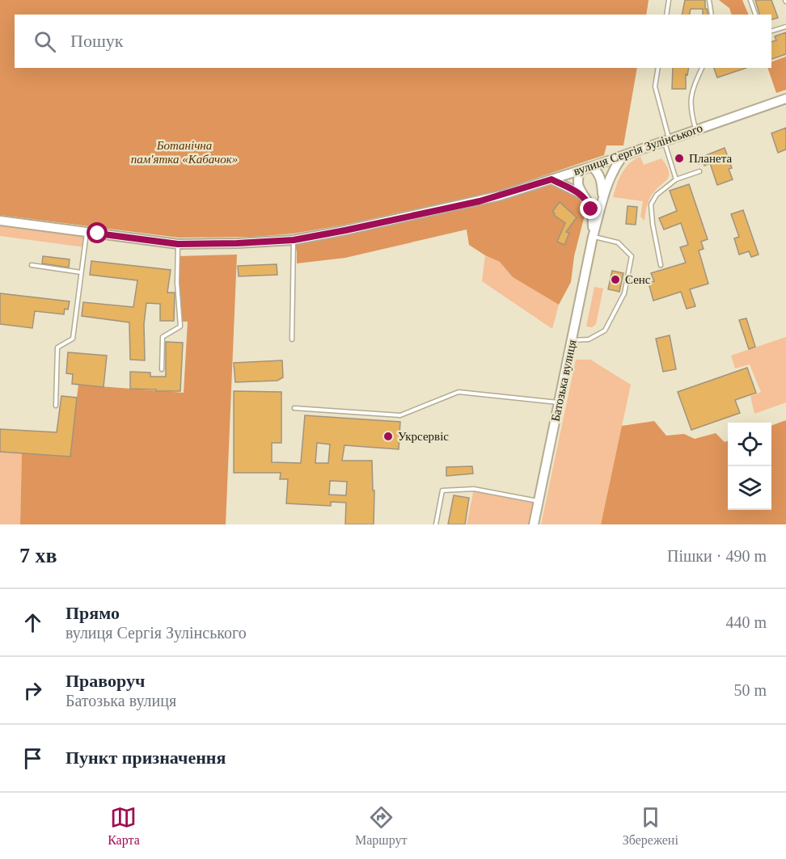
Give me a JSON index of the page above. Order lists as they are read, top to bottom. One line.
{"streets":{"street":["вулиця Сергія Зулінського","Батозька вулиця"]},"crossings":[["вулиця Сергія Зулінського","Батозька вулиця"]],"parks":["Ботанічна пам'ятка «Кабачок»"],"places":["Планета","Сенс","Укрсервіс"],"page":{"search":"Пошук","heading":["7 хв","Пішки · 490 m"],"list":[["Прямо","вулиця Сергія Зулінського","440 m"],["Праворуч","Батозька вулиця","50 m"],"Пункт призначення"],"nav":["Карта","Маршрут","Збережені"]}}
